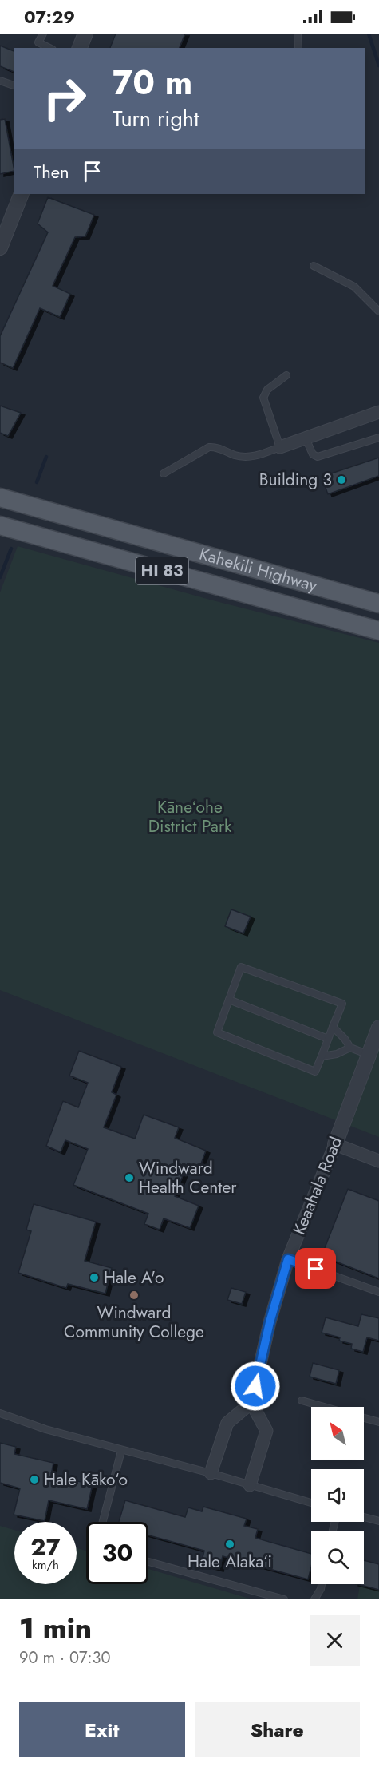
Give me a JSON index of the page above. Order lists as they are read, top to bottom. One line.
{"streets":{"main road":["Kahekili Highway","HI 83"],"street":["Keaahala Road"]},"parks":["Kāneʻohe District Park"],"places":["Building 3","Windward Health Center","Hale A'o","Windward Community College","Hale Kāko‘o","Hale Alaka‘i"],"north":"top left","page":{"status":"07:29","turn":["70 m","Turn right"],"then":"Then","speed":"27 km/h","limit":"30","heading":["1 min","90 m · 07:30"],"buttons":["Exit","Share"]}}
